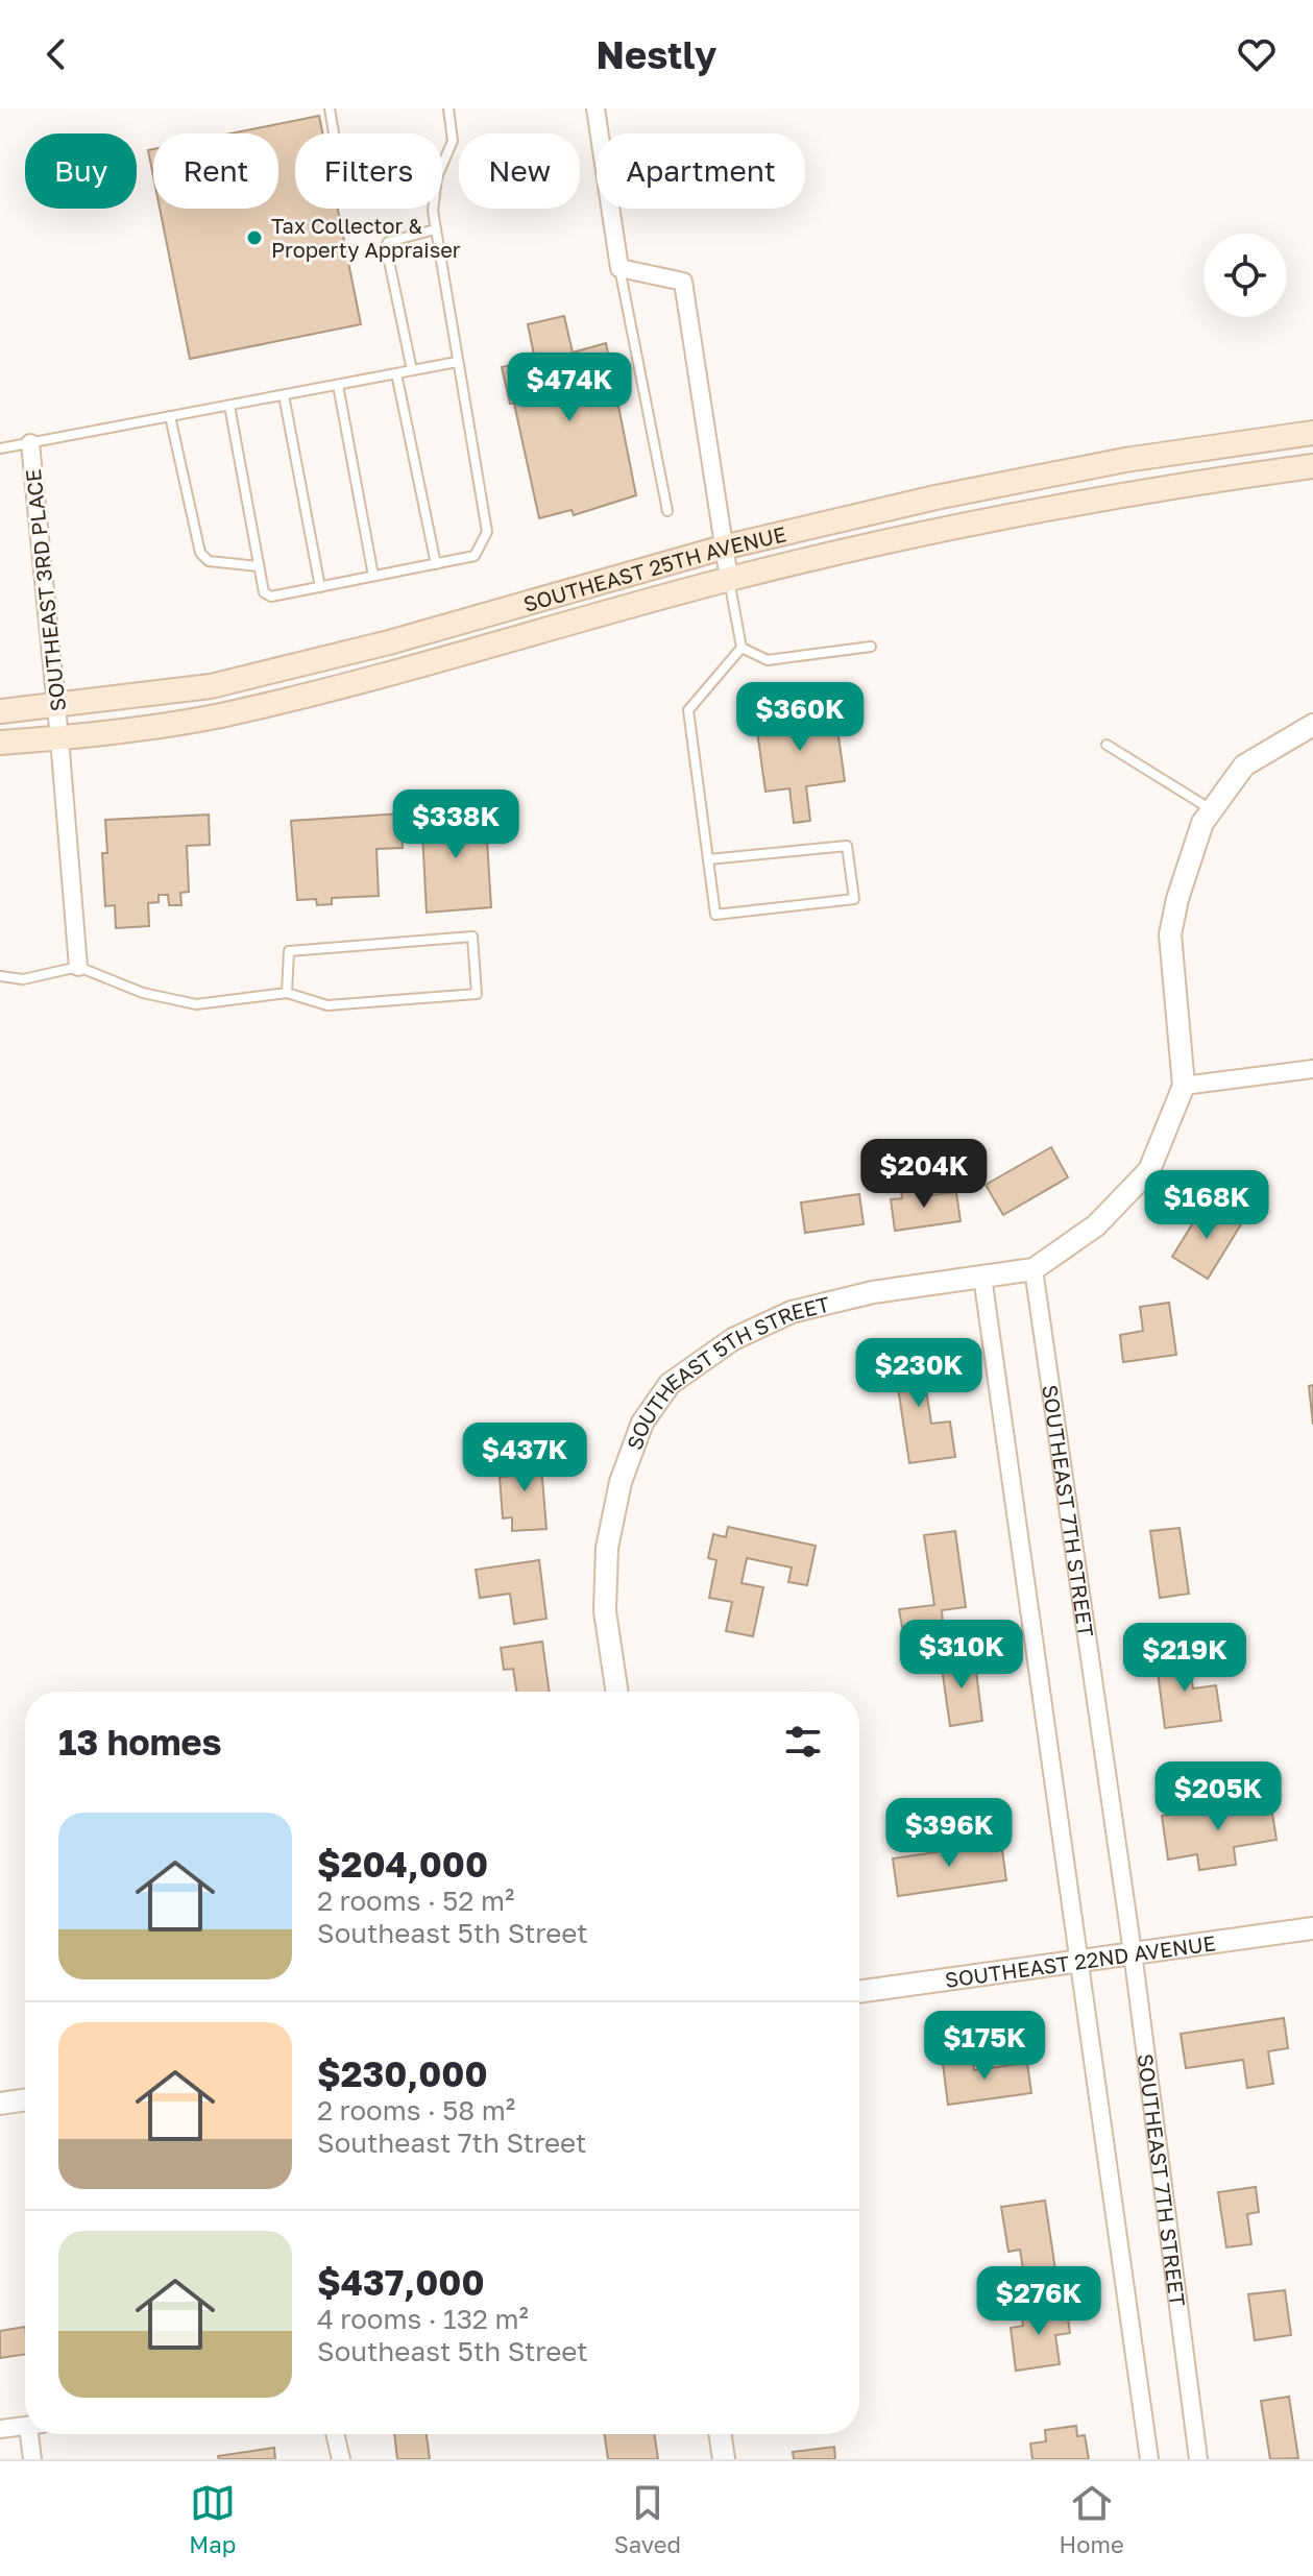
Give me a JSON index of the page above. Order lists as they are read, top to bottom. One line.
{"streets":{"main road":["SOUTHEAST 25TH AVENUE"],"street":["SOUTHEAST 3RD PLACE","SOUTHEAST 5TH STREET","SOUTHEAST 7TH STREET","SOUTHEAST 22ND AVENUE"]},"crossings":[["SOUTHEAST 25TH AVENUE","SOUTHEAST 3RD PLACE"],["SOUTHEAST 5TH STREET","SOUTHEAST 7TH STREET"],["SOUTHEAST 7TH STREET","SOUTHEAST 22ND AVENUE"]],"places":["Tax Collector & Property Appraiser"],"page":{"header":"Nestly","chip":["Buy","Rent","Filters","New","Apartment"],"price":["$474K","$360K","$338K","$204K","$168K","$230K","$437K","$310K","$219K","$205K","$396K","$175K","$276K"],"heading":"13 homes","list":[{"name":"$204,000","note":"2 rooms · 52 m² · Southeast 5th Street"},{"name":"$230,000","note":"2 rooms · 58 m² · Southeast 7th Street"},{"name":"$437,000","note":"4 rooms · 132 m² · Southeast 5th Street"}],"tabs":["Map","Saved","Home"]}}
